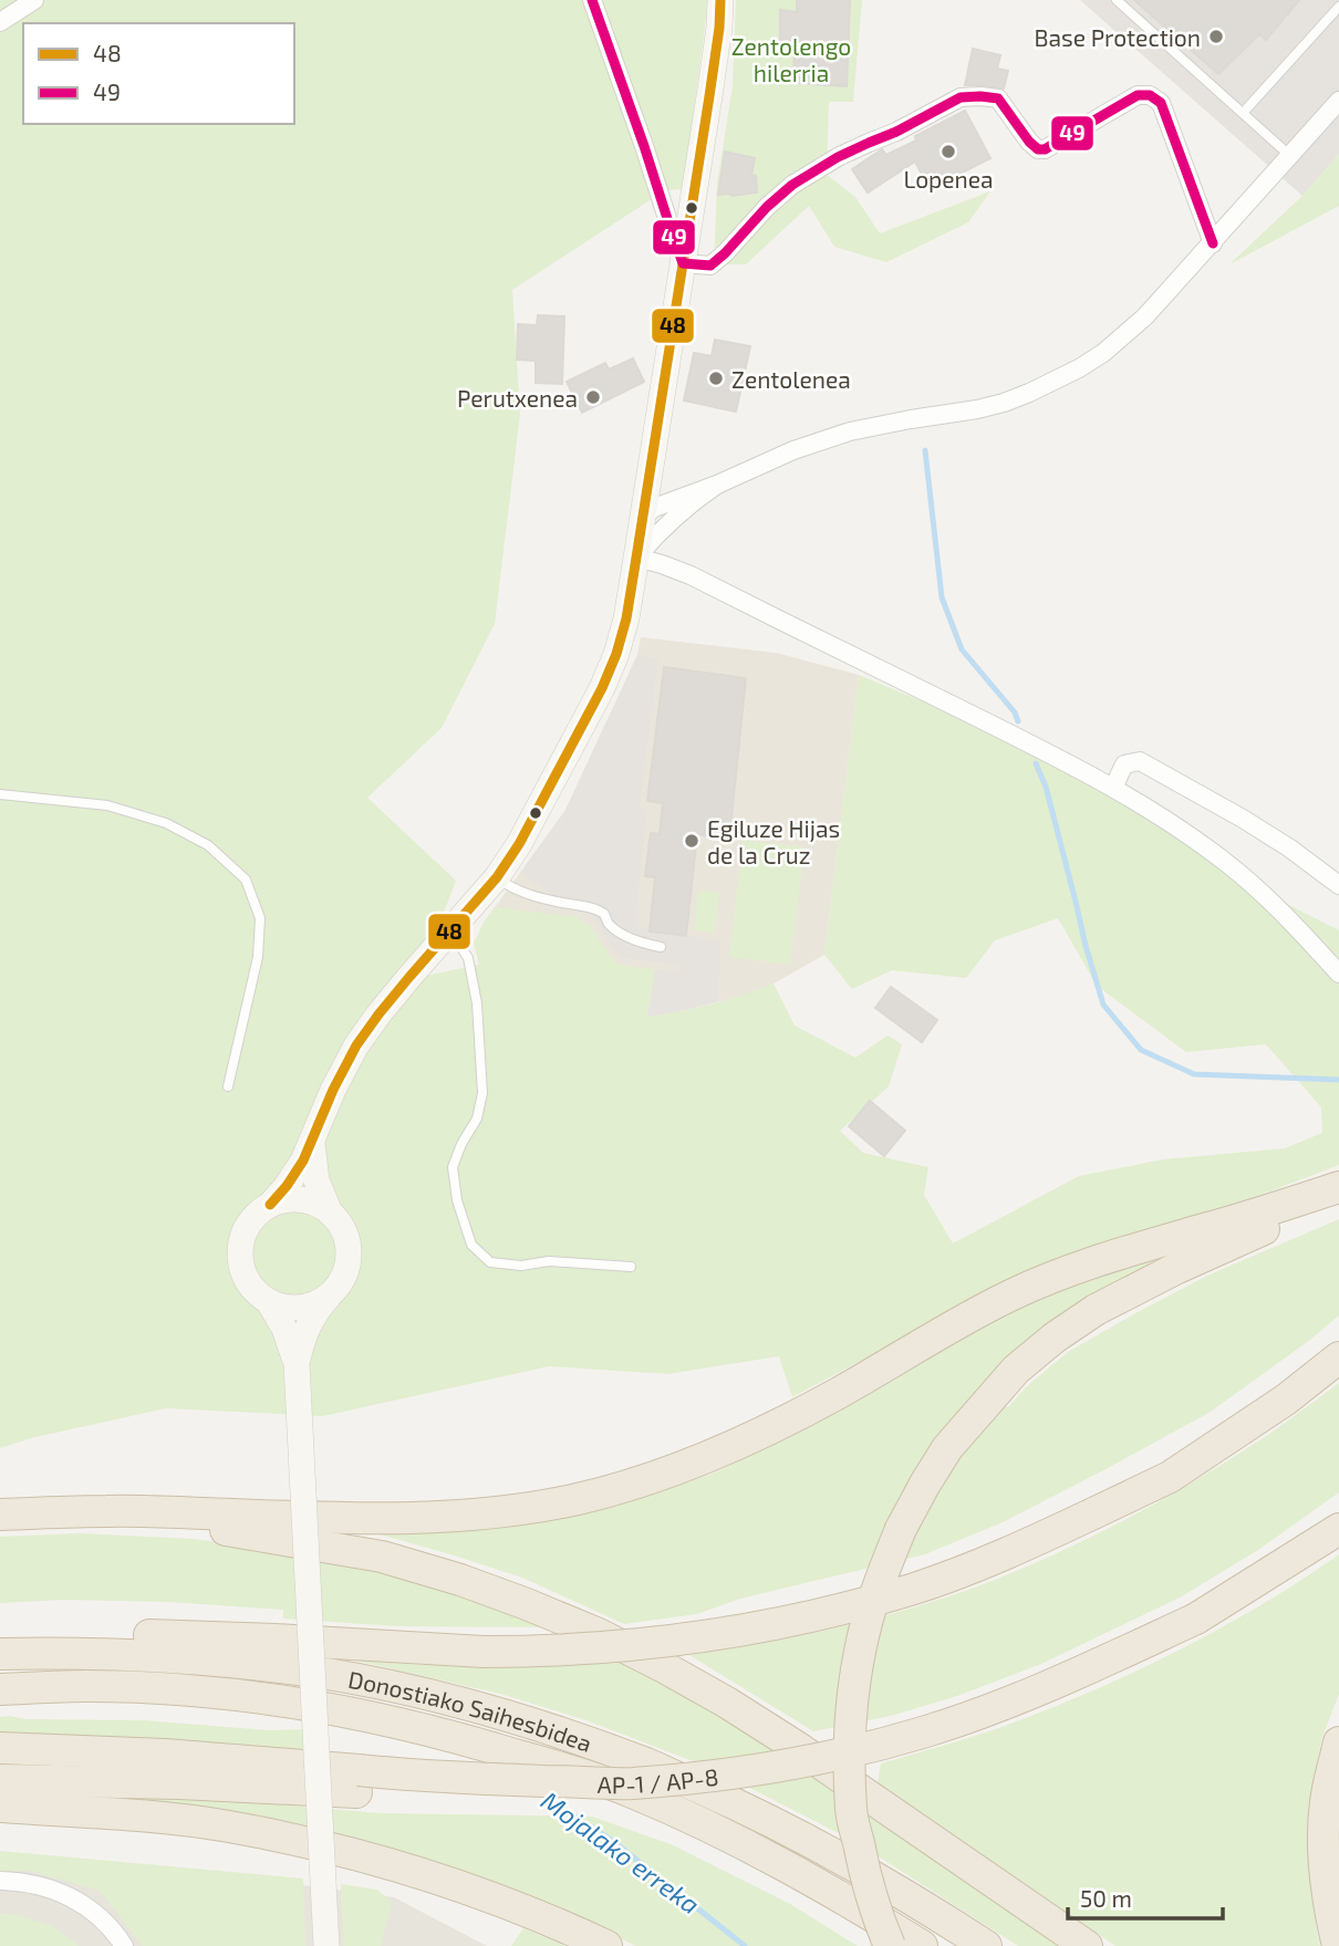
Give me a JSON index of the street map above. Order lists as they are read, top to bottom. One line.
{"streets":{"highway":["Donostiako Saihesbidea","AP-1 / AP-8"]},"water":["Mojalako erreka"],"parks":["Zentolengo hilerria"],"places":["Base Protection","Lopenea","Zentolenea","Perutxenea","Egiluze Hijas de la Cruz"],"lines":["transit line 48","transit line 49"],"legend":["48","49"],"scale_bar":"50 m"}
